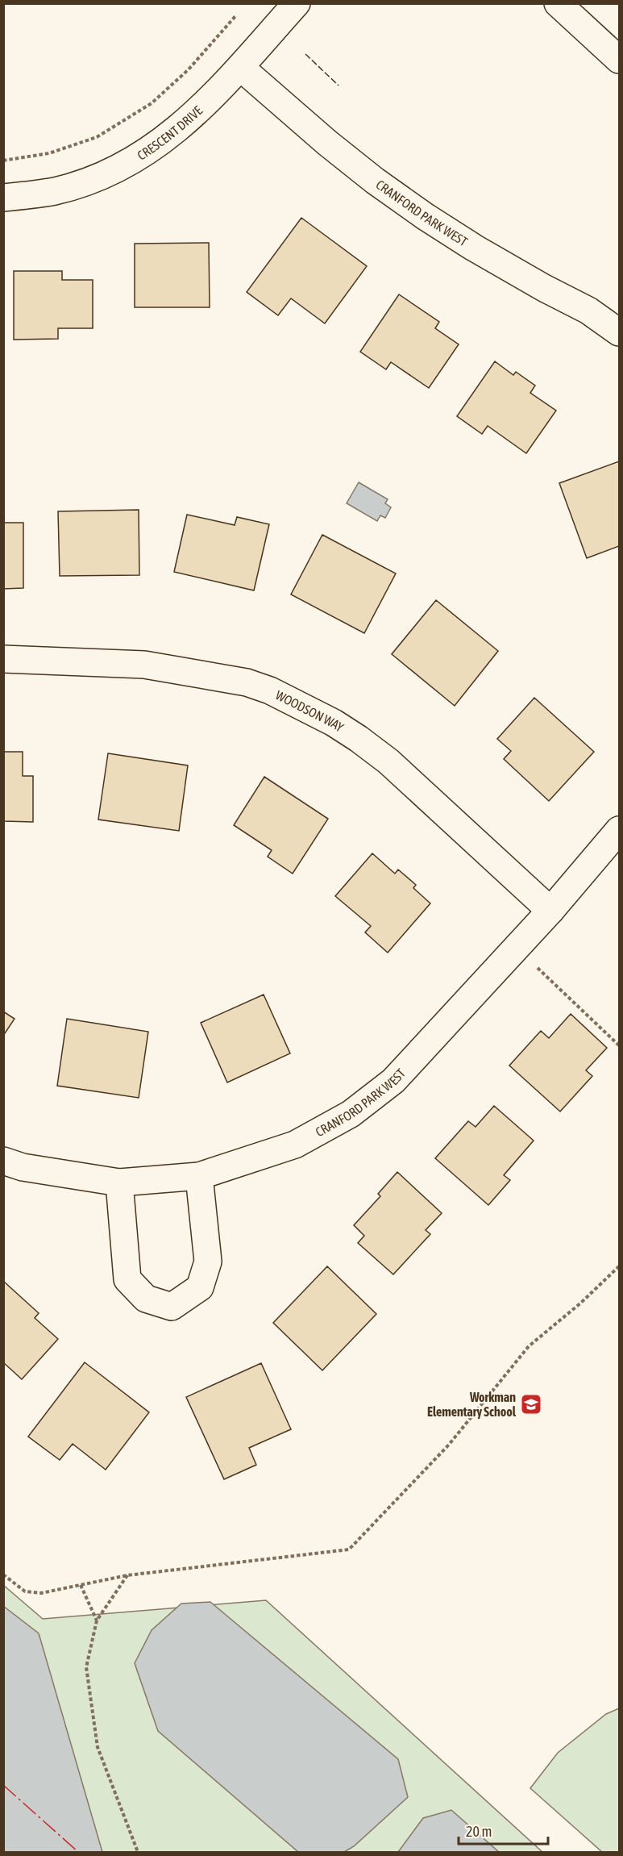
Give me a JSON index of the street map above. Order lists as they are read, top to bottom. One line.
{"streets":{"street":["CRESCENT DRIVE","CRANFORD PARK WEST","WOODSON WAY"]},"crossings":[["CRESCENT DRIVE","CRANFORD PARK WEST"],["CRANFORD PARK WEST","WOODSON WAY"]],"places":{"school or university":["Workman Elementary School"]},"scale_bar":"20 m"}
